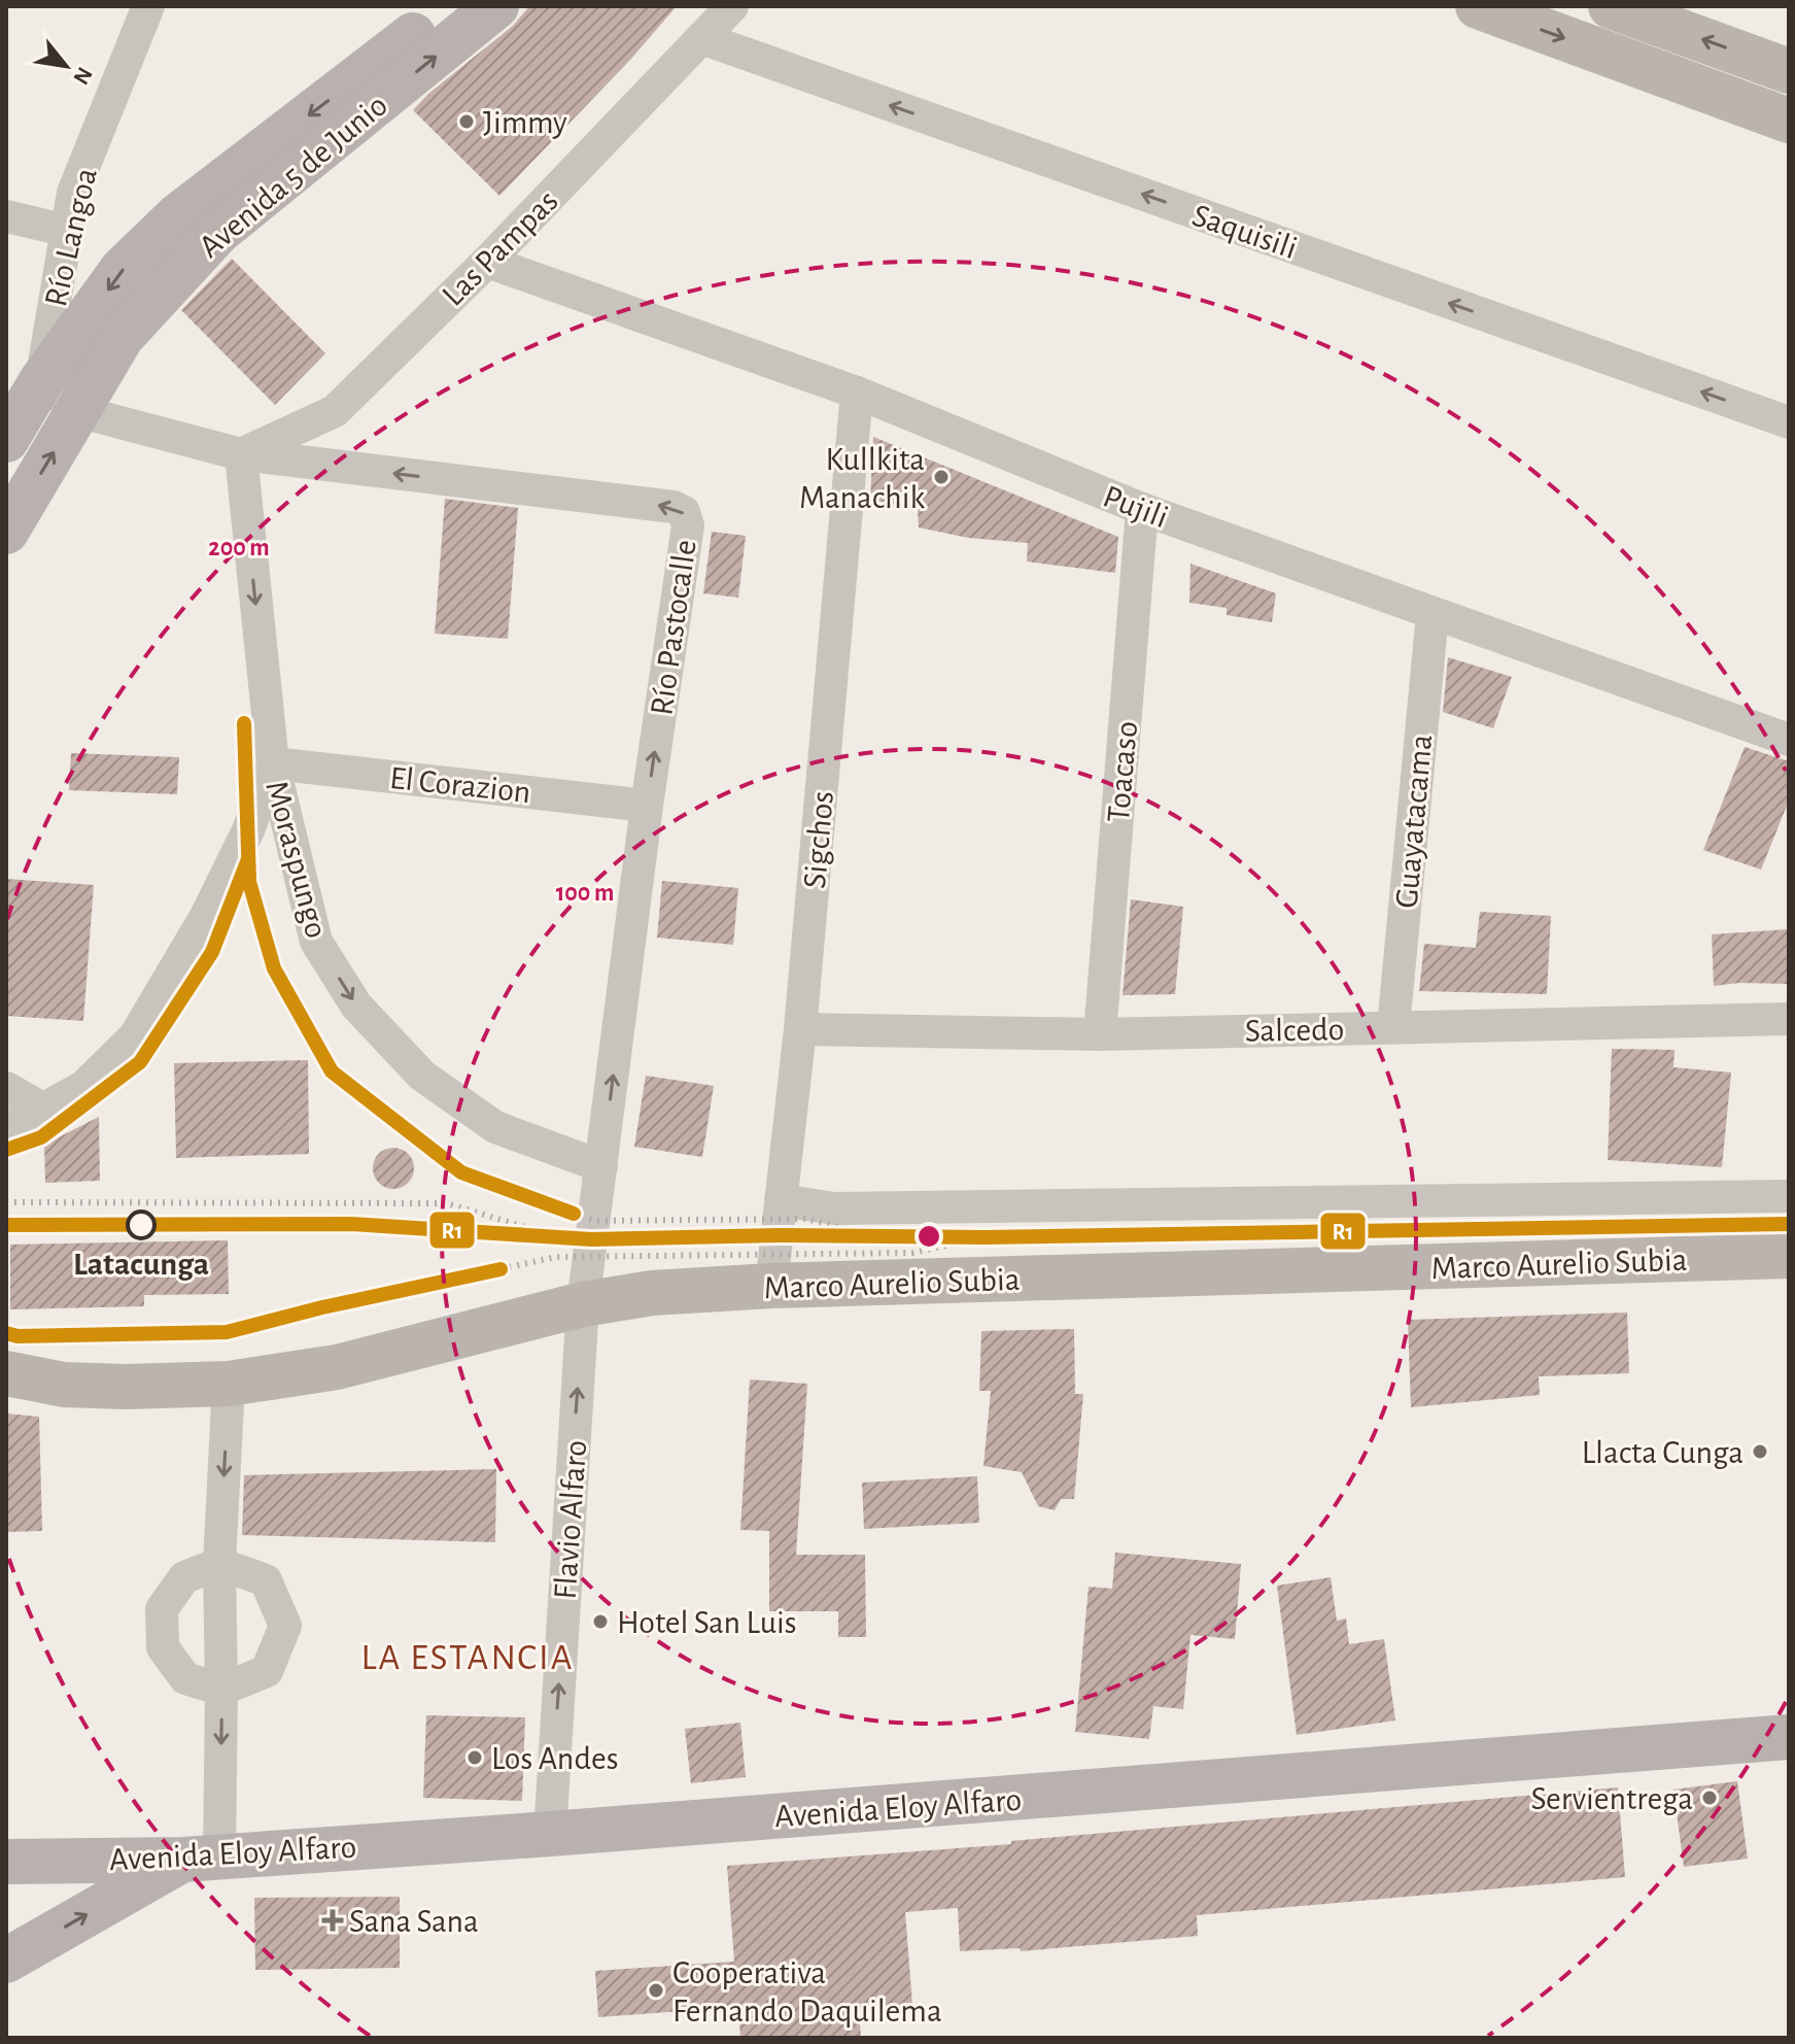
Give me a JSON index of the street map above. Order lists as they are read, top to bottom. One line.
{"streets":{"main road":["Avenida 5 de Junio","Avenida Eloy Alfaro"],"street":["Saquisili","Río Langoa","Las Pampas","Pujili","Río Pastocalle","Toacaso","El Corazion","Guayatacama","Sigchos","Moraspungo","Salcedo","Marco Aurelio Subia","Flavio Alfaro"]},"crossings":[["Avenida 5 de Junio","Río Langoa"],["Avenida 5 de Junio","Río Pastocalle"],["Saquisili","Las Pampas"],["Las Pampas","Pujili"],["Las Pampas","Río Pastocalle"],["Las Pampas","Moraspungo"],["Pujili","Toacaso"],["Pujili","Guayatacama"],["Pujili","Sigchos"],["Río Pastocalle","El Corazion"],["Río Pastocalle","Moraspungo"],["Río Pastocalle","Marco Aurelio Subia"],["Río Pastocalle","Flavio Alfaro"],["Toacaso","Salcedo"],["El Corazion","Moraspungo"],["Guayatacama","Salcedo"],["Sigchos","Salcedo"],["Sigchos","Marco Aurelio Subia"],["Marco Aurelio Subia","Flavio Alfaro"],["Flavio Alfaro","Avenida Eloy Alfaro"]],"one_way":["Saquisili","Moraspungo","Flavio Alfaro"],"districts":["LA ESTANCIA"],"places":{"other":["Jimmy","Kullkita Manachik","Latacunga","Llacta Cunga","Hotel San Luis","Los Andes","Servientrega","Cooperativa Fernando Daquilema"],"health":["Sana Sana"]},"lines":["transit line R1"],"north":"bottom right","rings":["200 m","100 m"]}
